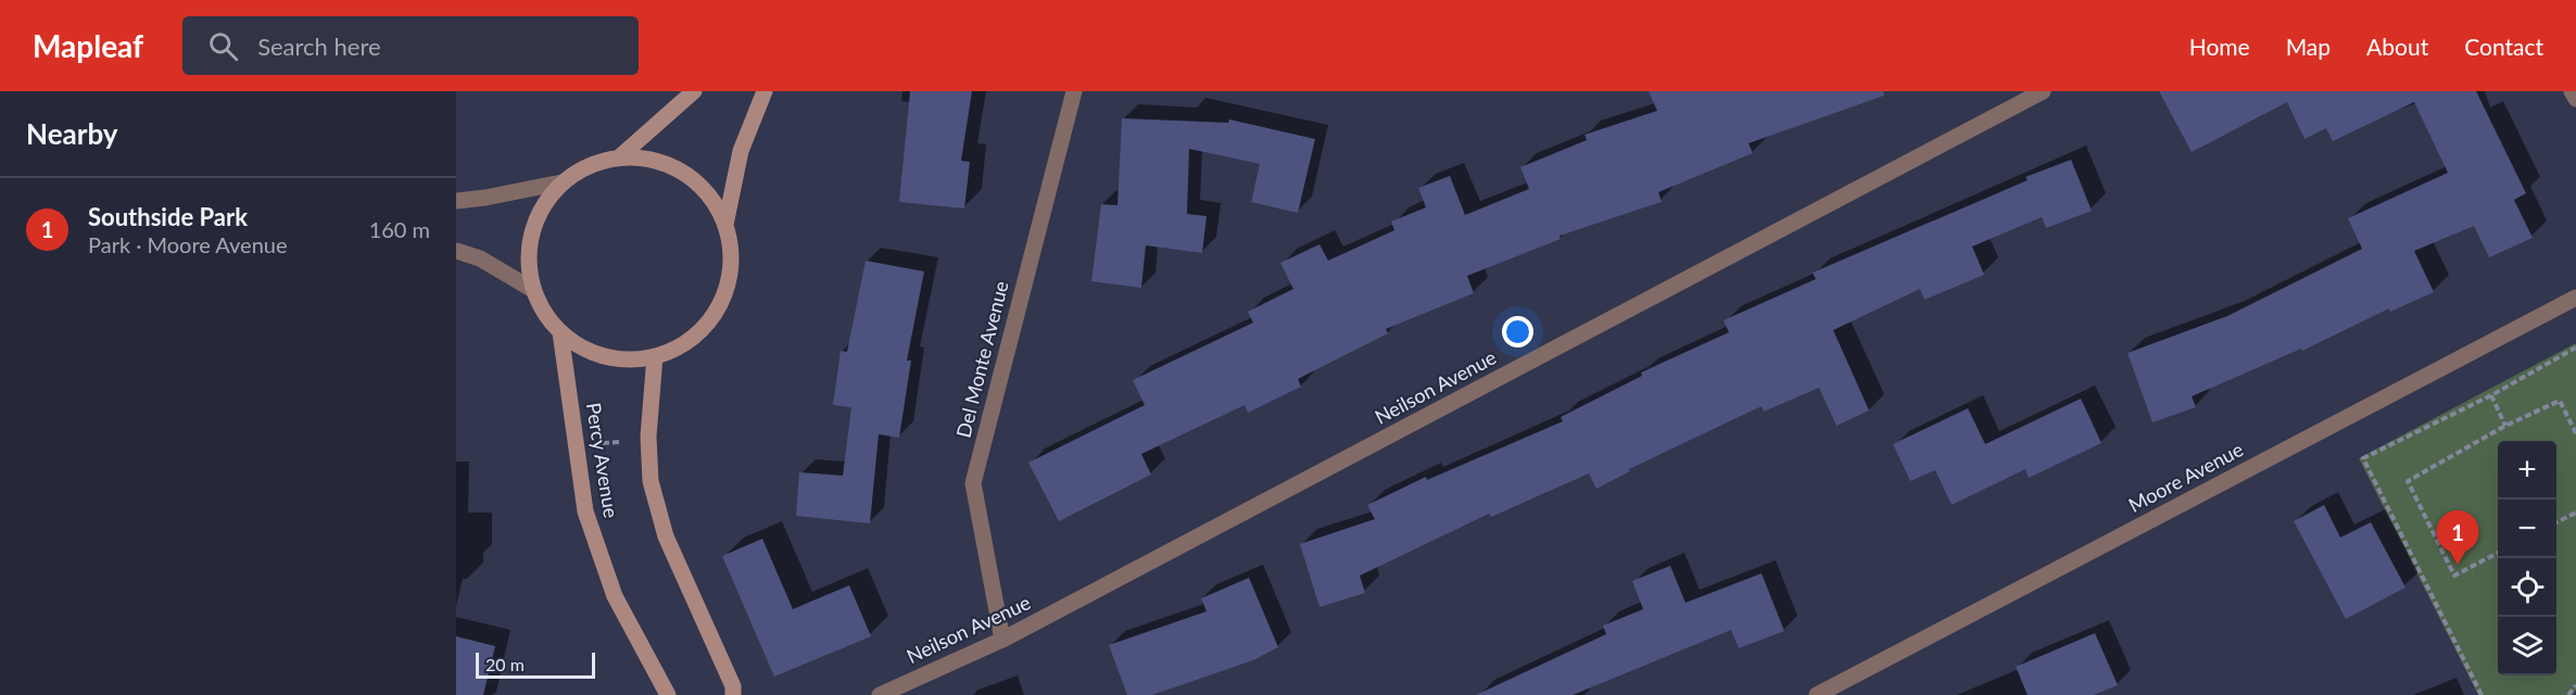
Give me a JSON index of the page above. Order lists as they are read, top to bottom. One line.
{"streets":{"street":["Del Monte Avenue","Neilson Avenue","Percy Avenue","Moore Avenue"]},"crossings":[["Del Monte Avenue","Neilson Avenue"]],"scale_bar":"20 m","page":{"header":"Mapleaf","search":"Search here","nav":["Home","Map","About","Contact"],"heading":"Nearby","list":[{"mark":"1","name":"Southside Park","note":"Park · Moore Avenue","value":"160 m"}],"map_buttons":["+","−"],"pins":"1","scale":"20 m"}}
